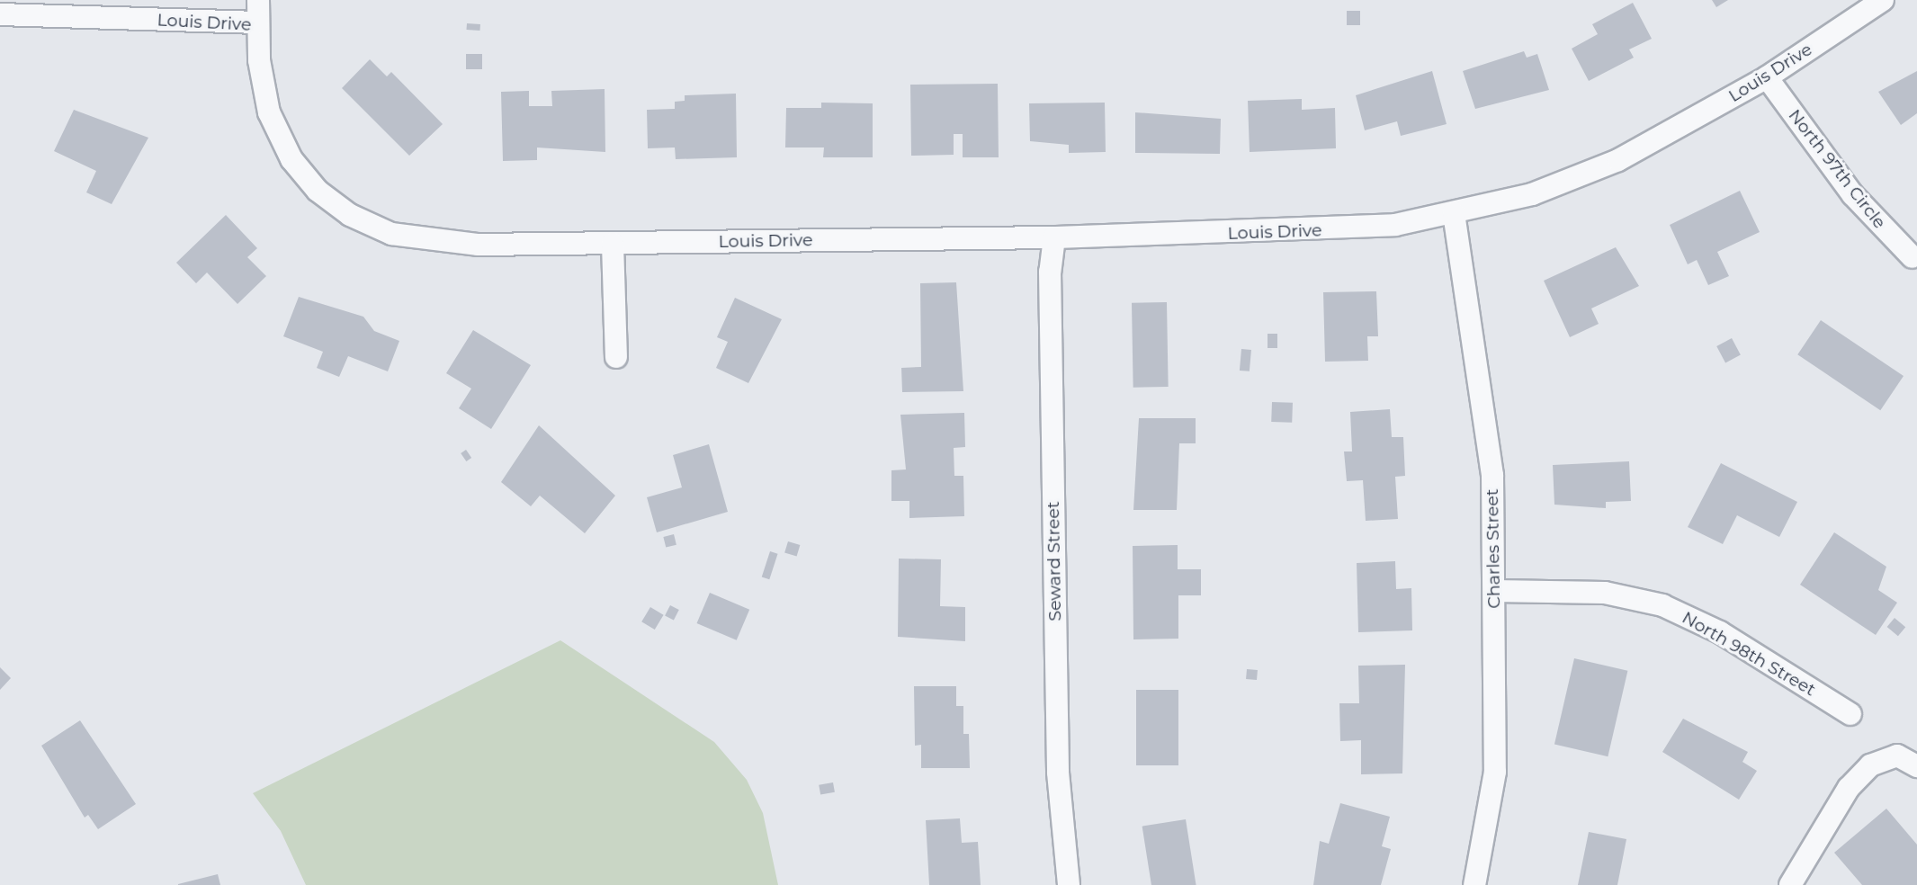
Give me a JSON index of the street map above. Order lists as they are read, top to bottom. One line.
{"streets":{"street":["Louis Drive","North 97th Circle","Charles Street","Seward Street","North 98th Street"]},"crossings":[["Louis Drive","North 97th Circle"],["Louis Drive","Charles Street"],["Louis Drive","Seward Street"],["Charles Street","North 98th Street"]]}
